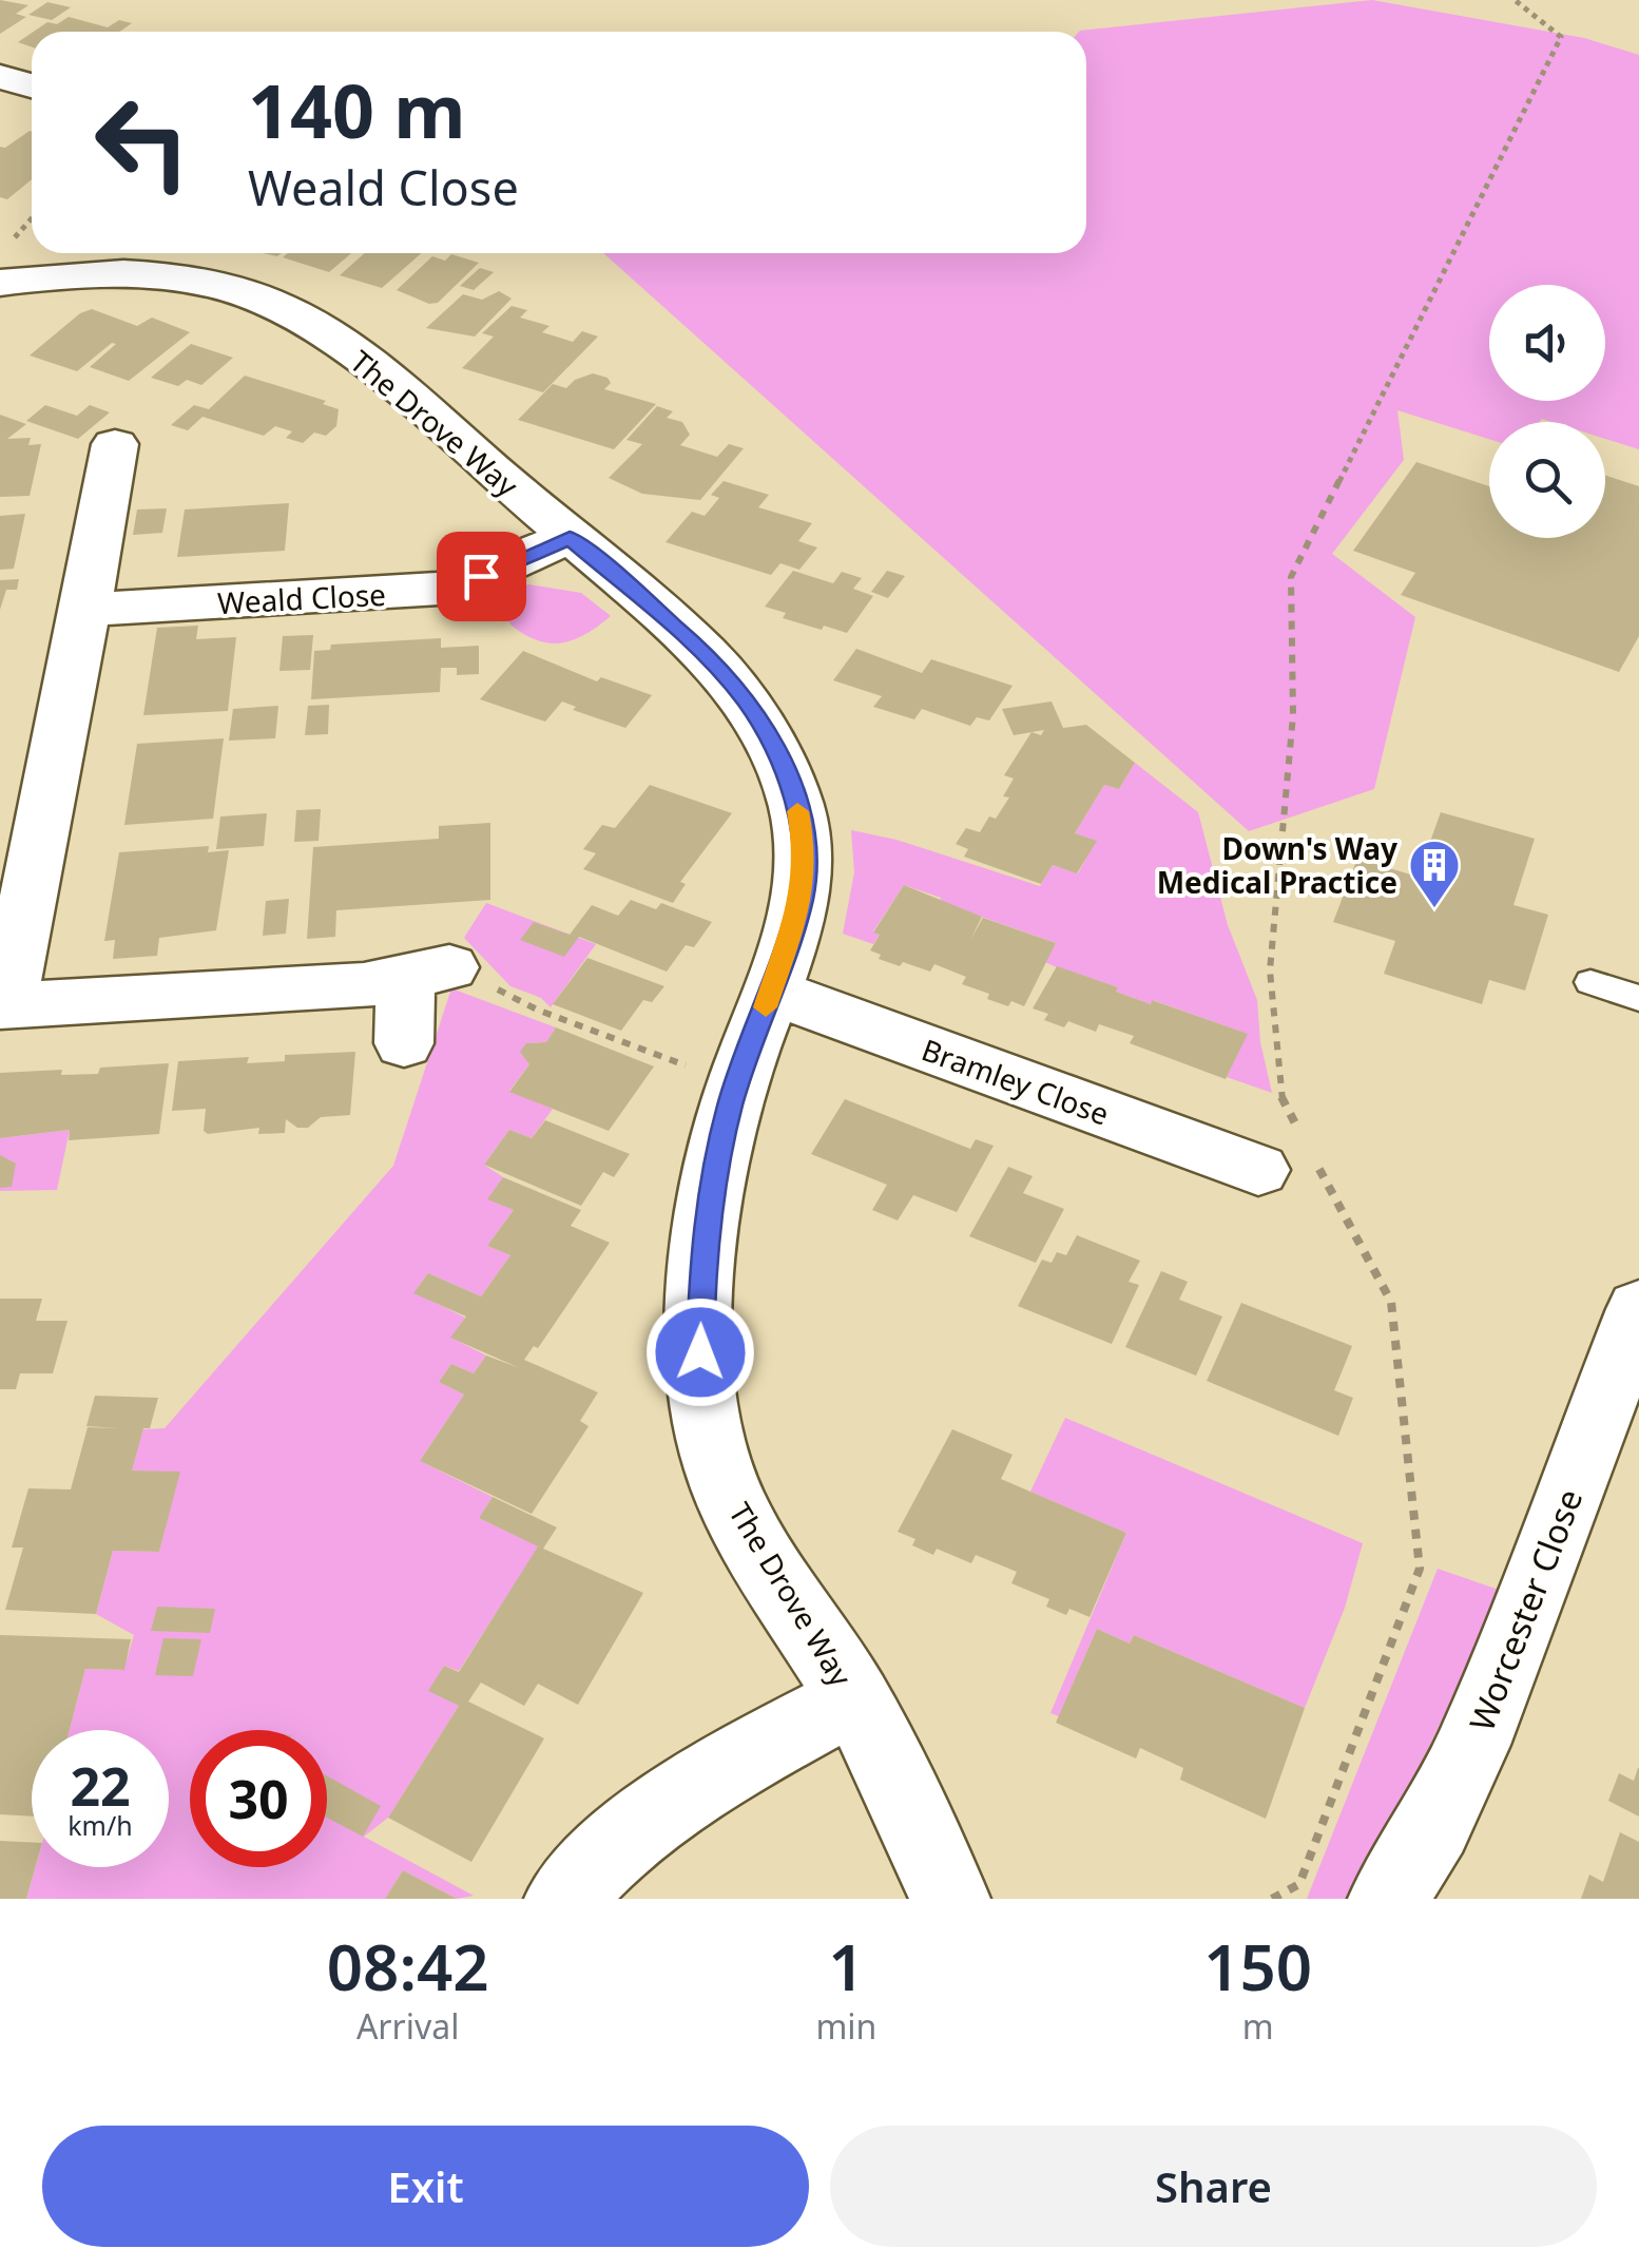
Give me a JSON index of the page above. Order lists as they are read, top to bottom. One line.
{"streets":{"street":["The Drove Way","Weald Close","Bramley Close","Worcester Close"]},"crossings":[["The Drove Way","Weald Close"],["The Drove Way","Bramley Close"]],"places":{"building":["Down's Way Medical Practice"]},"page":{"turn":["140 m","Weald Close"],"speed":"22 km/h","limit":"30","eta":["08:42","Arrival","1","min","150","m"],"buttons":["Exit","Share"]}}
